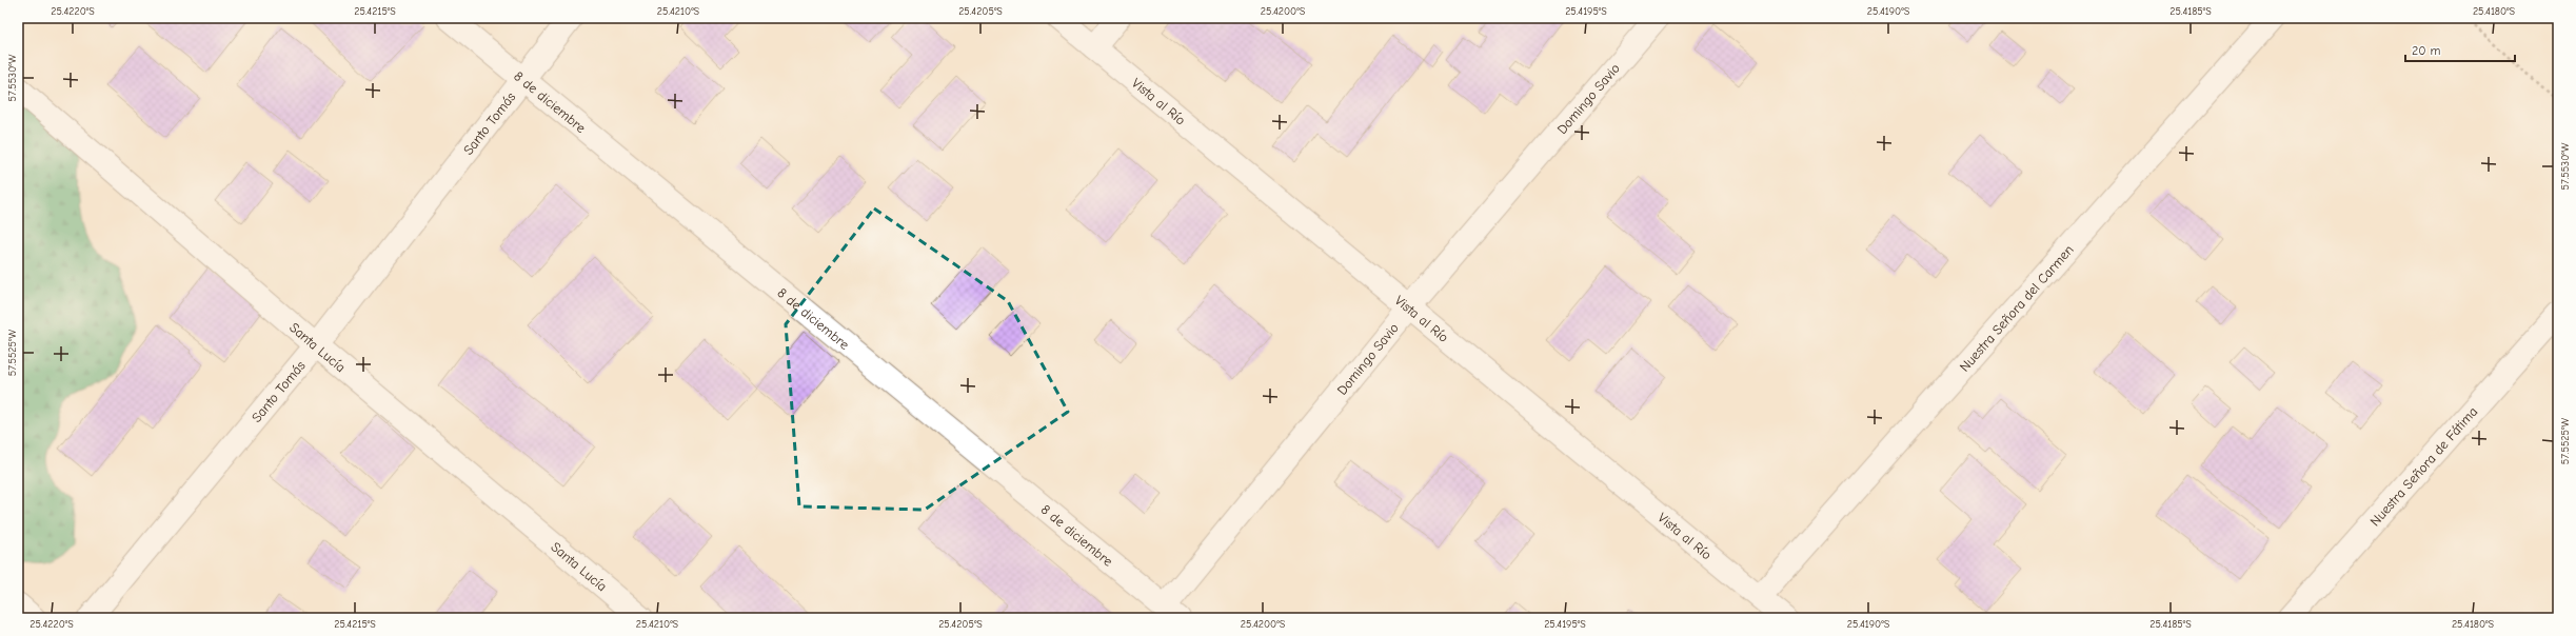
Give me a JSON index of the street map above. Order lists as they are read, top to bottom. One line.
{"streets":{"street":["Domingo Savio","Vista al Río","8 de diciembre","Santo Tomás","Nuestra Señora del Carmen","Santa Lucía","Nuestra Señora de Fátima"]},"crossings":[["Domingo Savio","Vista al Río"],["Domingo Savio","8 de diciembre"],["Vista al Río","Nuestra Señora del Carmen"],["8 de diciembre","Santo Tomás"],["Santo Tomás","Santa Lucía"]],"scale_bar":"20 m","coordinates":["25.4220°S","25.4215°S","25.4210°S","25.4205°S","25.4200°S","25.4195°S","25.4190°S","25.4185°S","25.4180°S","57.5530°W","57.5525°W"]}
